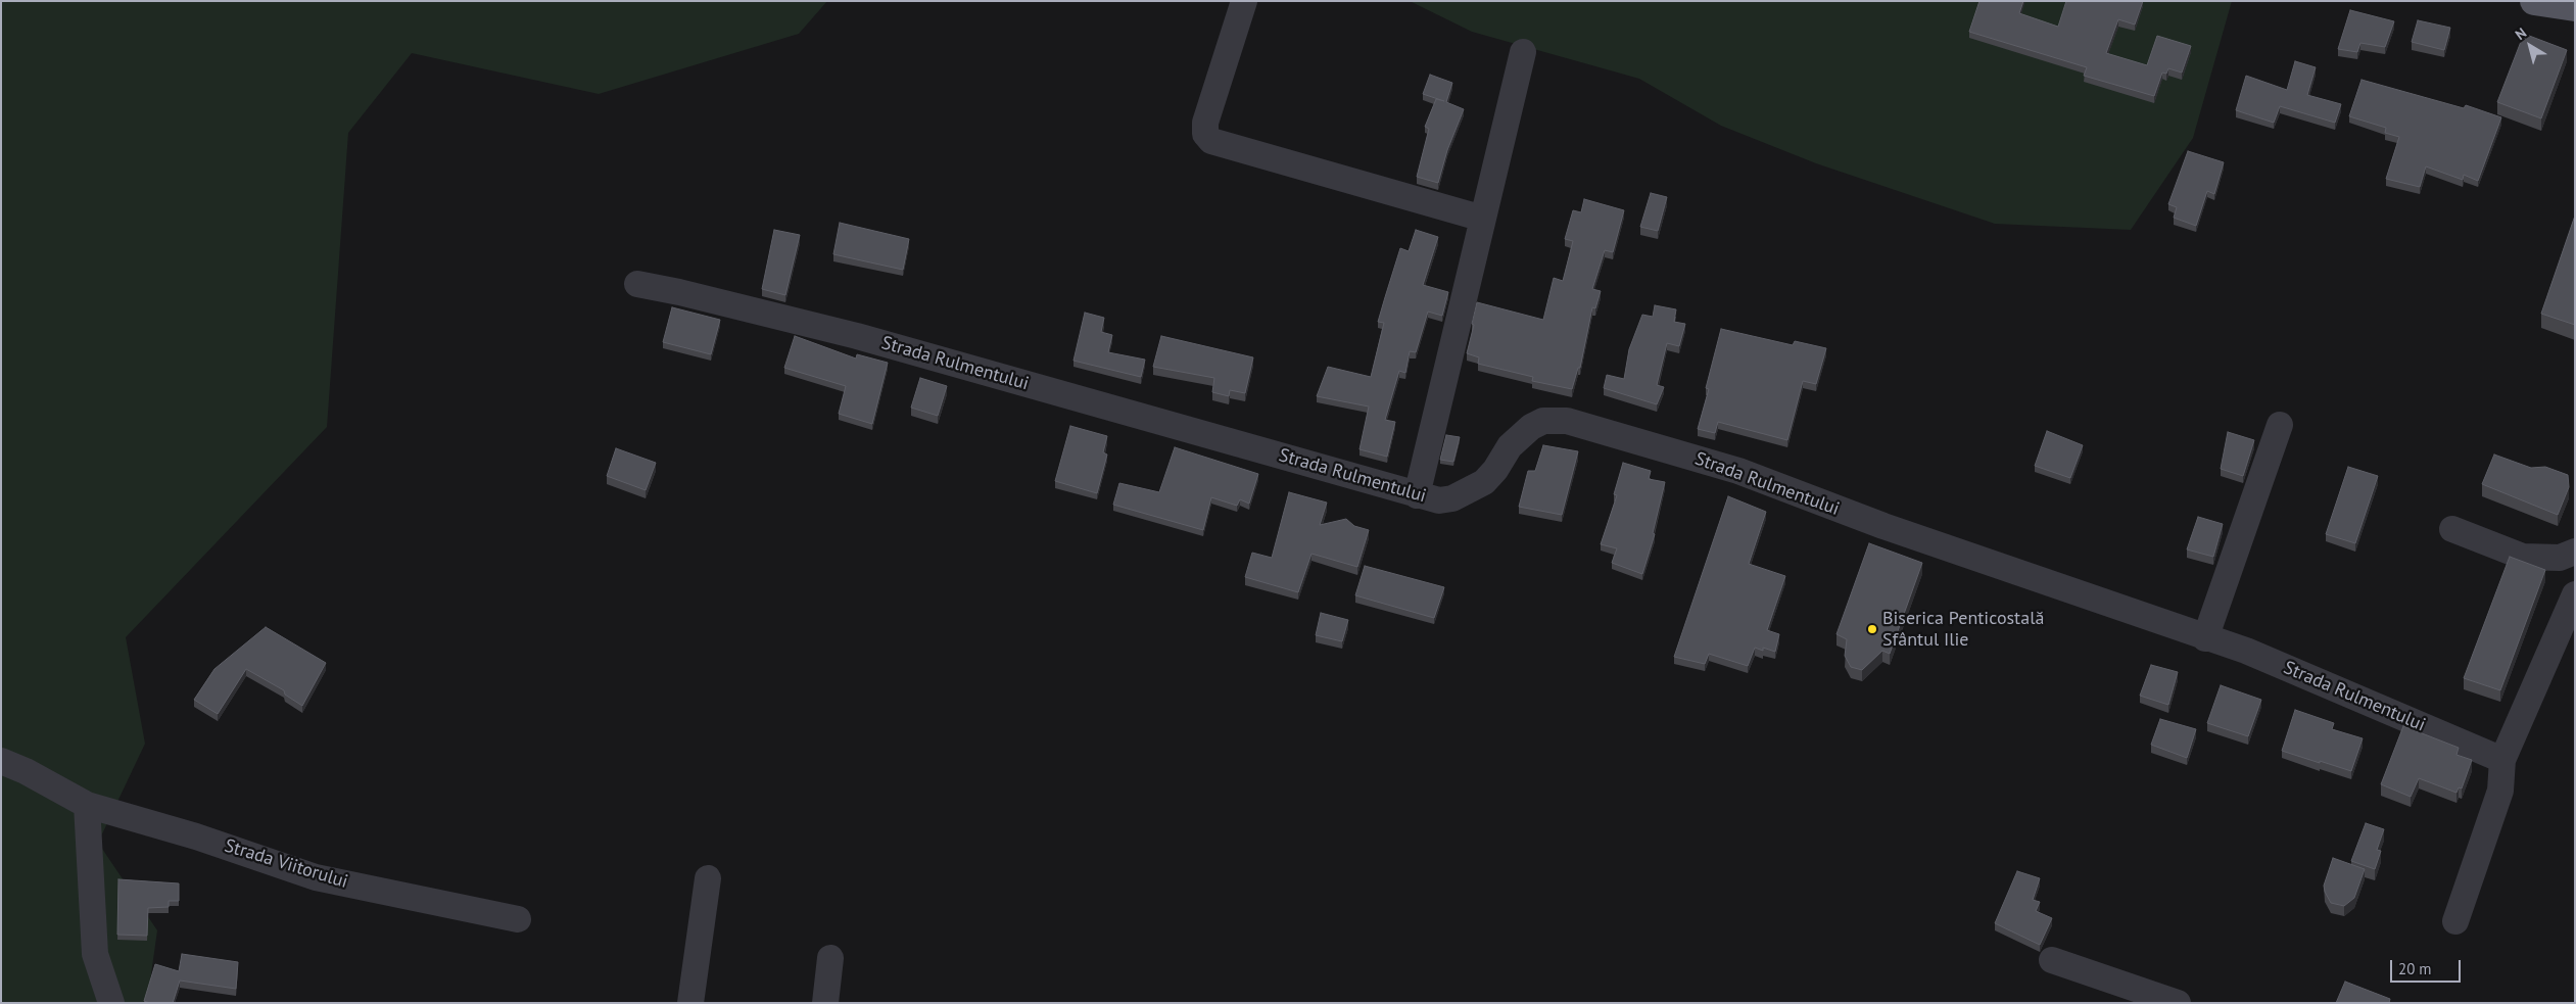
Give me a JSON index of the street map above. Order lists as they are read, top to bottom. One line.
{"streets":{"street":["Strada Rulmentului","Strada Viitorului"]},"places":["Biserica Penticostală Sfântul Ilie"],"scale_bar":"20 m","north":"top left"}
